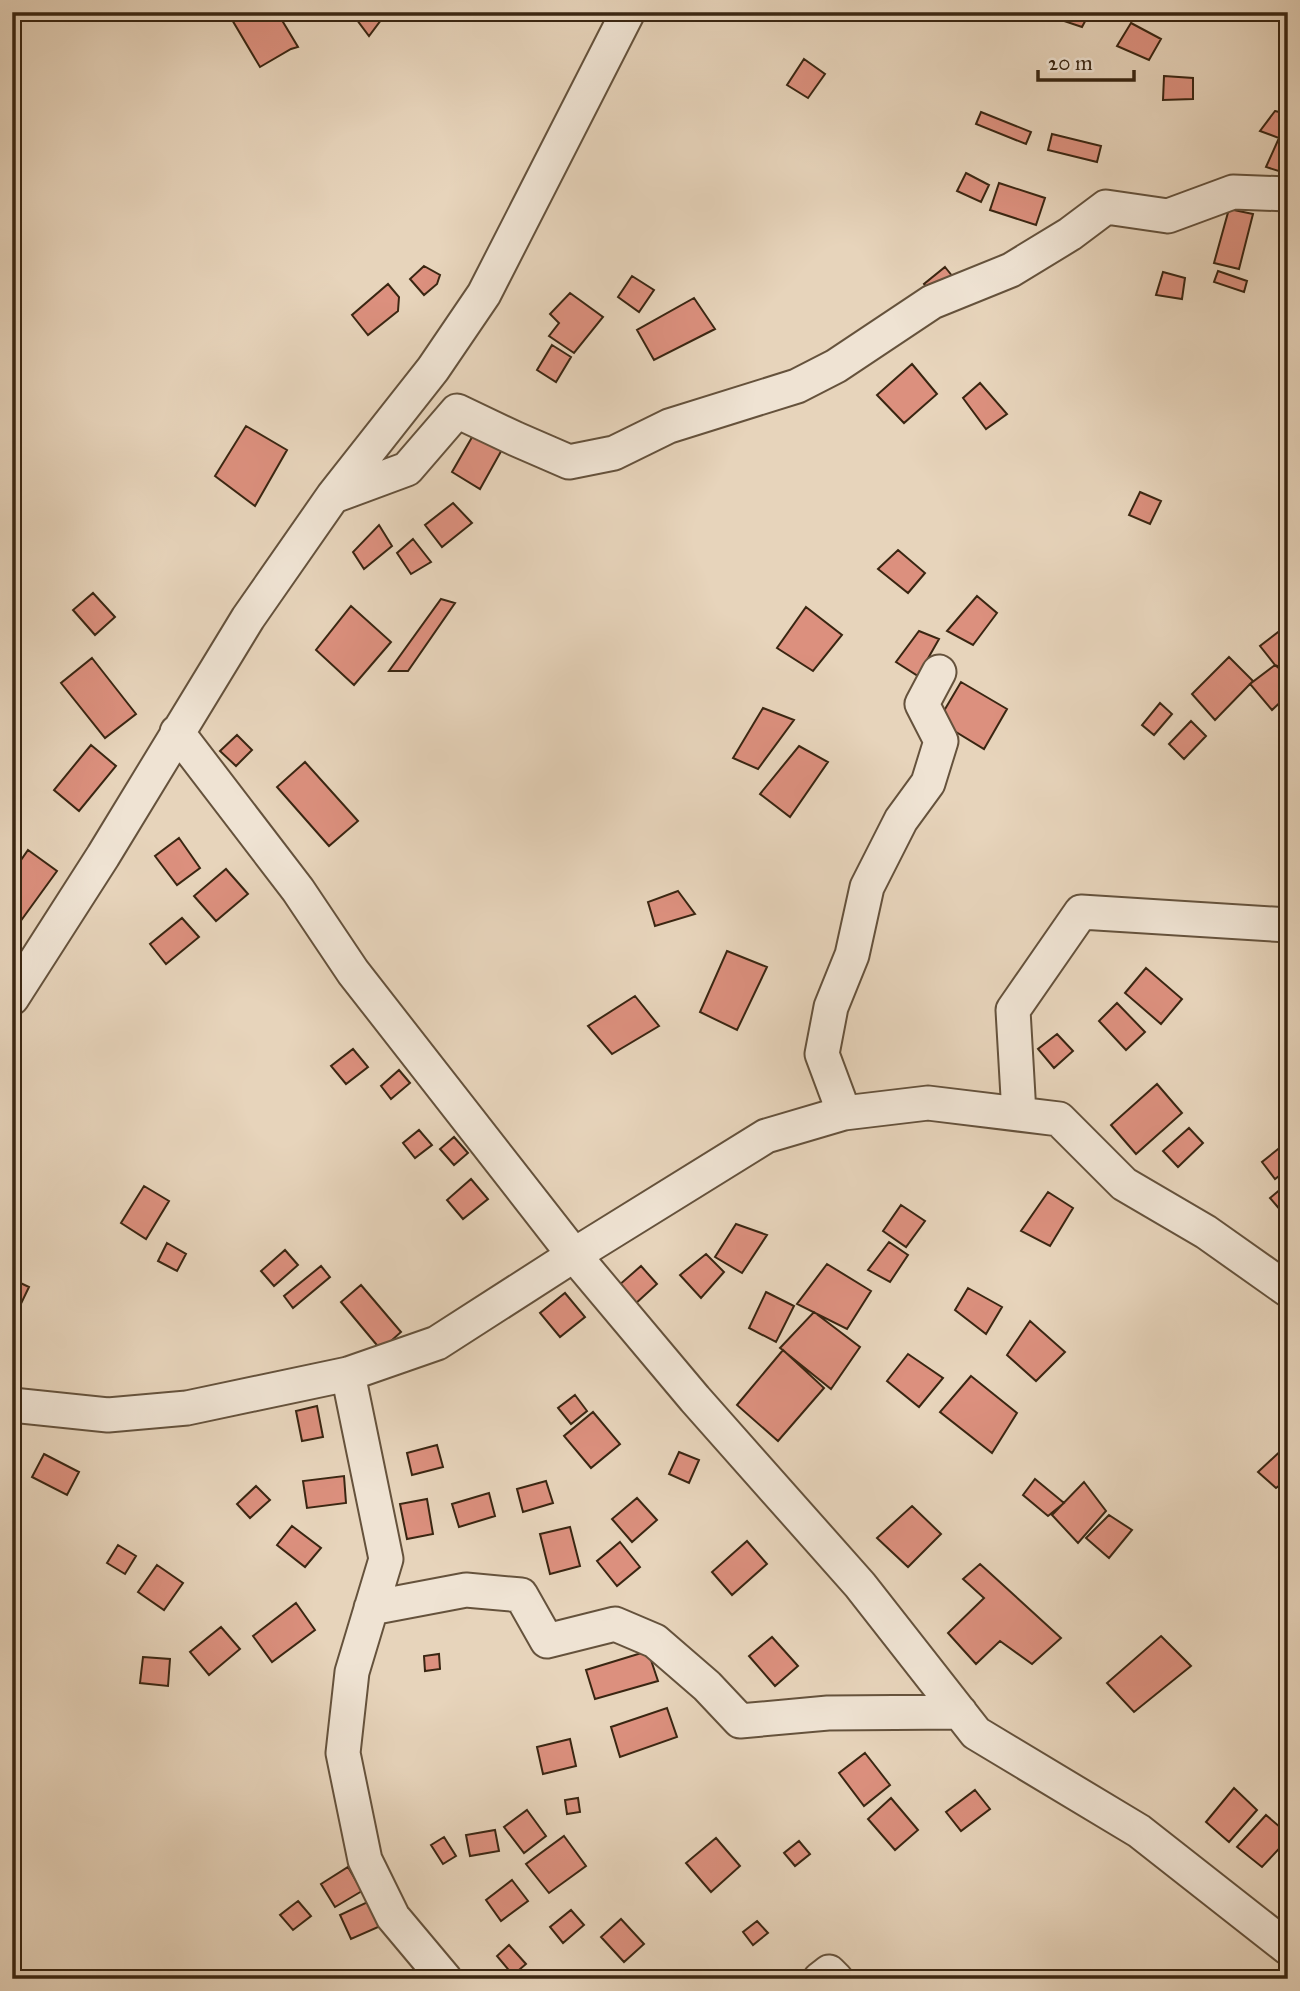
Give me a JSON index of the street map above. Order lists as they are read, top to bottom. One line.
{"scale_bar":"20 m"}
